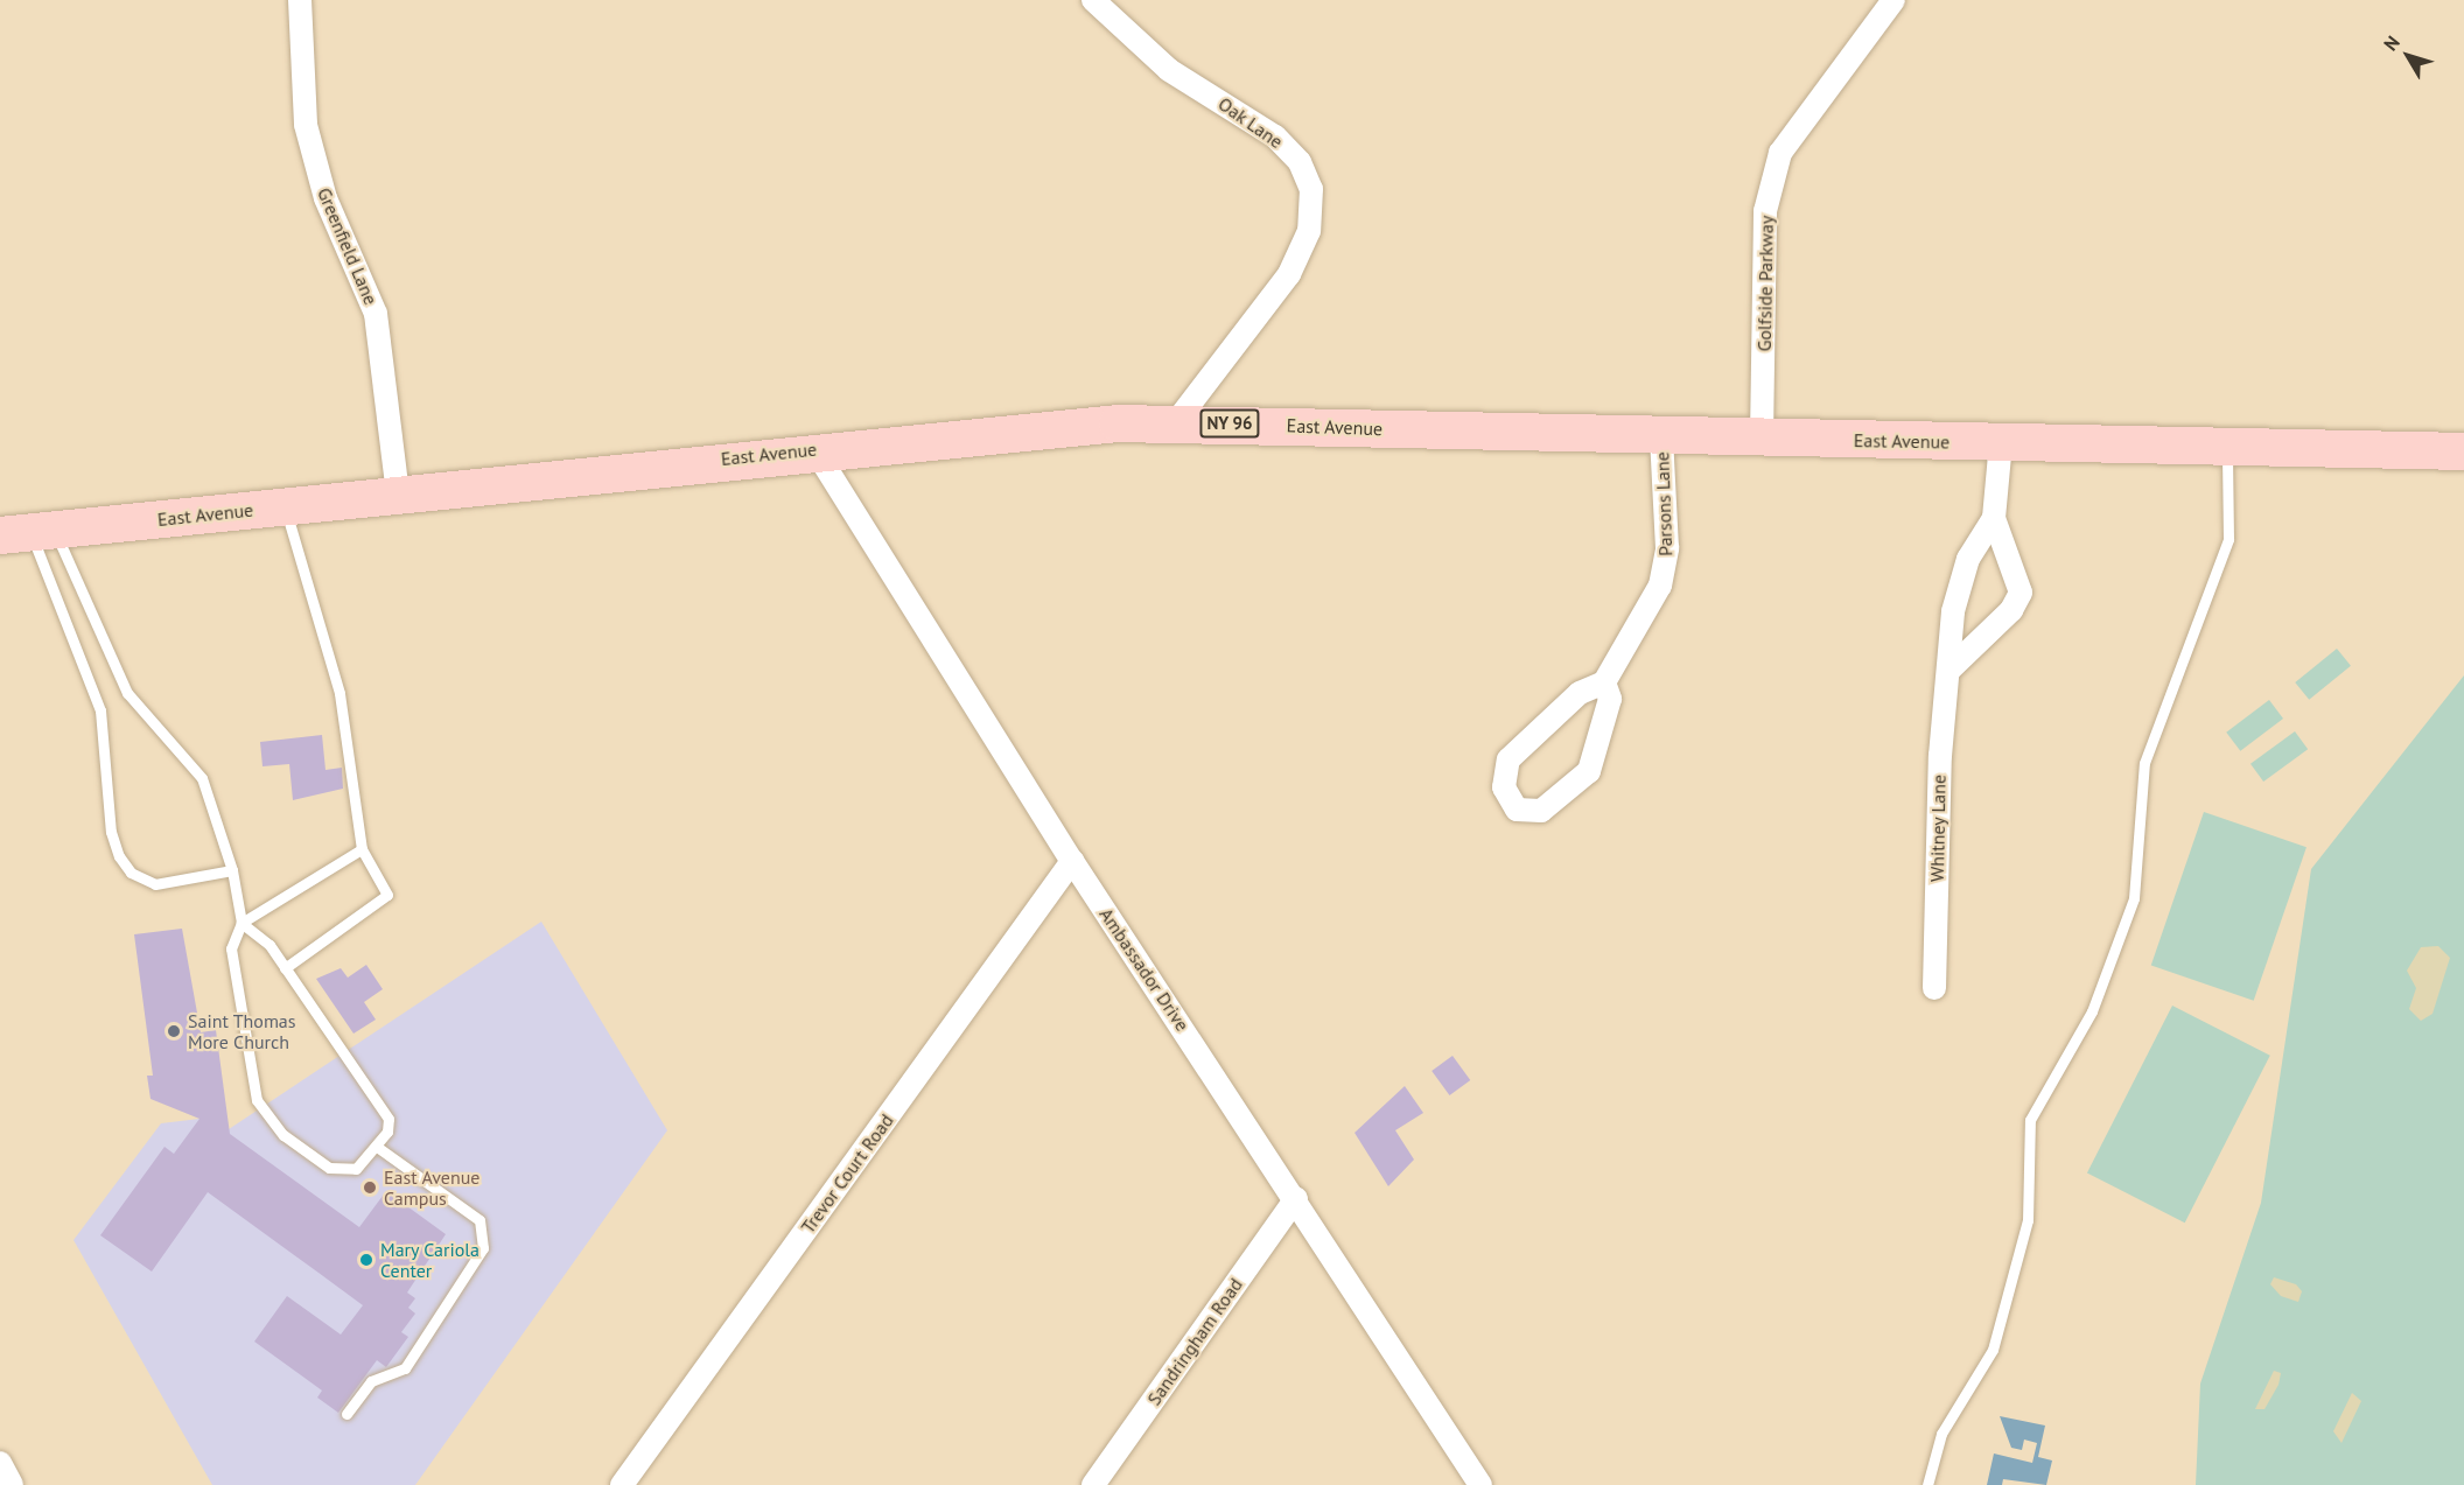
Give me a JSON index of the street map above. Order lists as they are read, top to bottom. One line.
{"streets":{"main road":["NY 96","East Avenue"],"street":["Oak Lane","Greenfield Lane","Golfside Parkway","Parsons Lane","Whitney Lane","Ambassador Drive","Trevor Court Road","Sandringham Road"]},"crossings":[["Oak Lane","East Avenue"],["Greenfield Lane","East Avenue"],["Golfside Parkway","East Avenue"],["East Avenue","Parsons Lane"],["East Avenue","Whitney Lane"],["East Avenue","Ambassador Drive"],["Ambassador Drive","Trevor Court Road"],["Ambassador Drive","Sandringham Road"]],"places":["Saint Thomas More Church","East Avenue Campus","Mary Cariola Center"],"north":"top left"}
